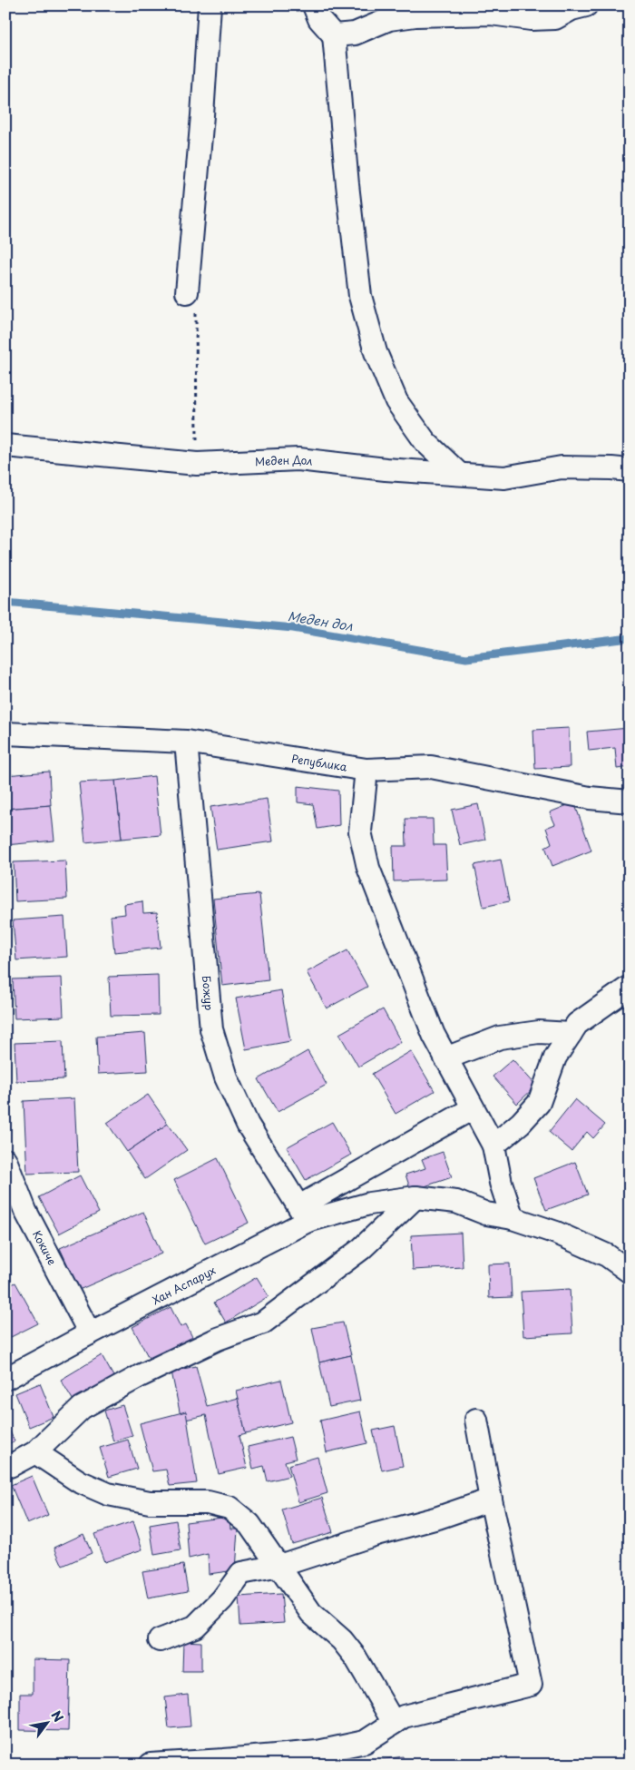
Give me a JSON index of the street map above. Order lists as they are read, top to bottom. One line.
{"streets":{"street":["Меден Дол","Република","Божур","Кокиче","Хан Аспарух"]},"crossings":[["Република","Божур"],["Божур","Хан Аспарух"],["Кокиче","Хан Аспарух"]],"water":["Меден дол"],"north":"top right"}
